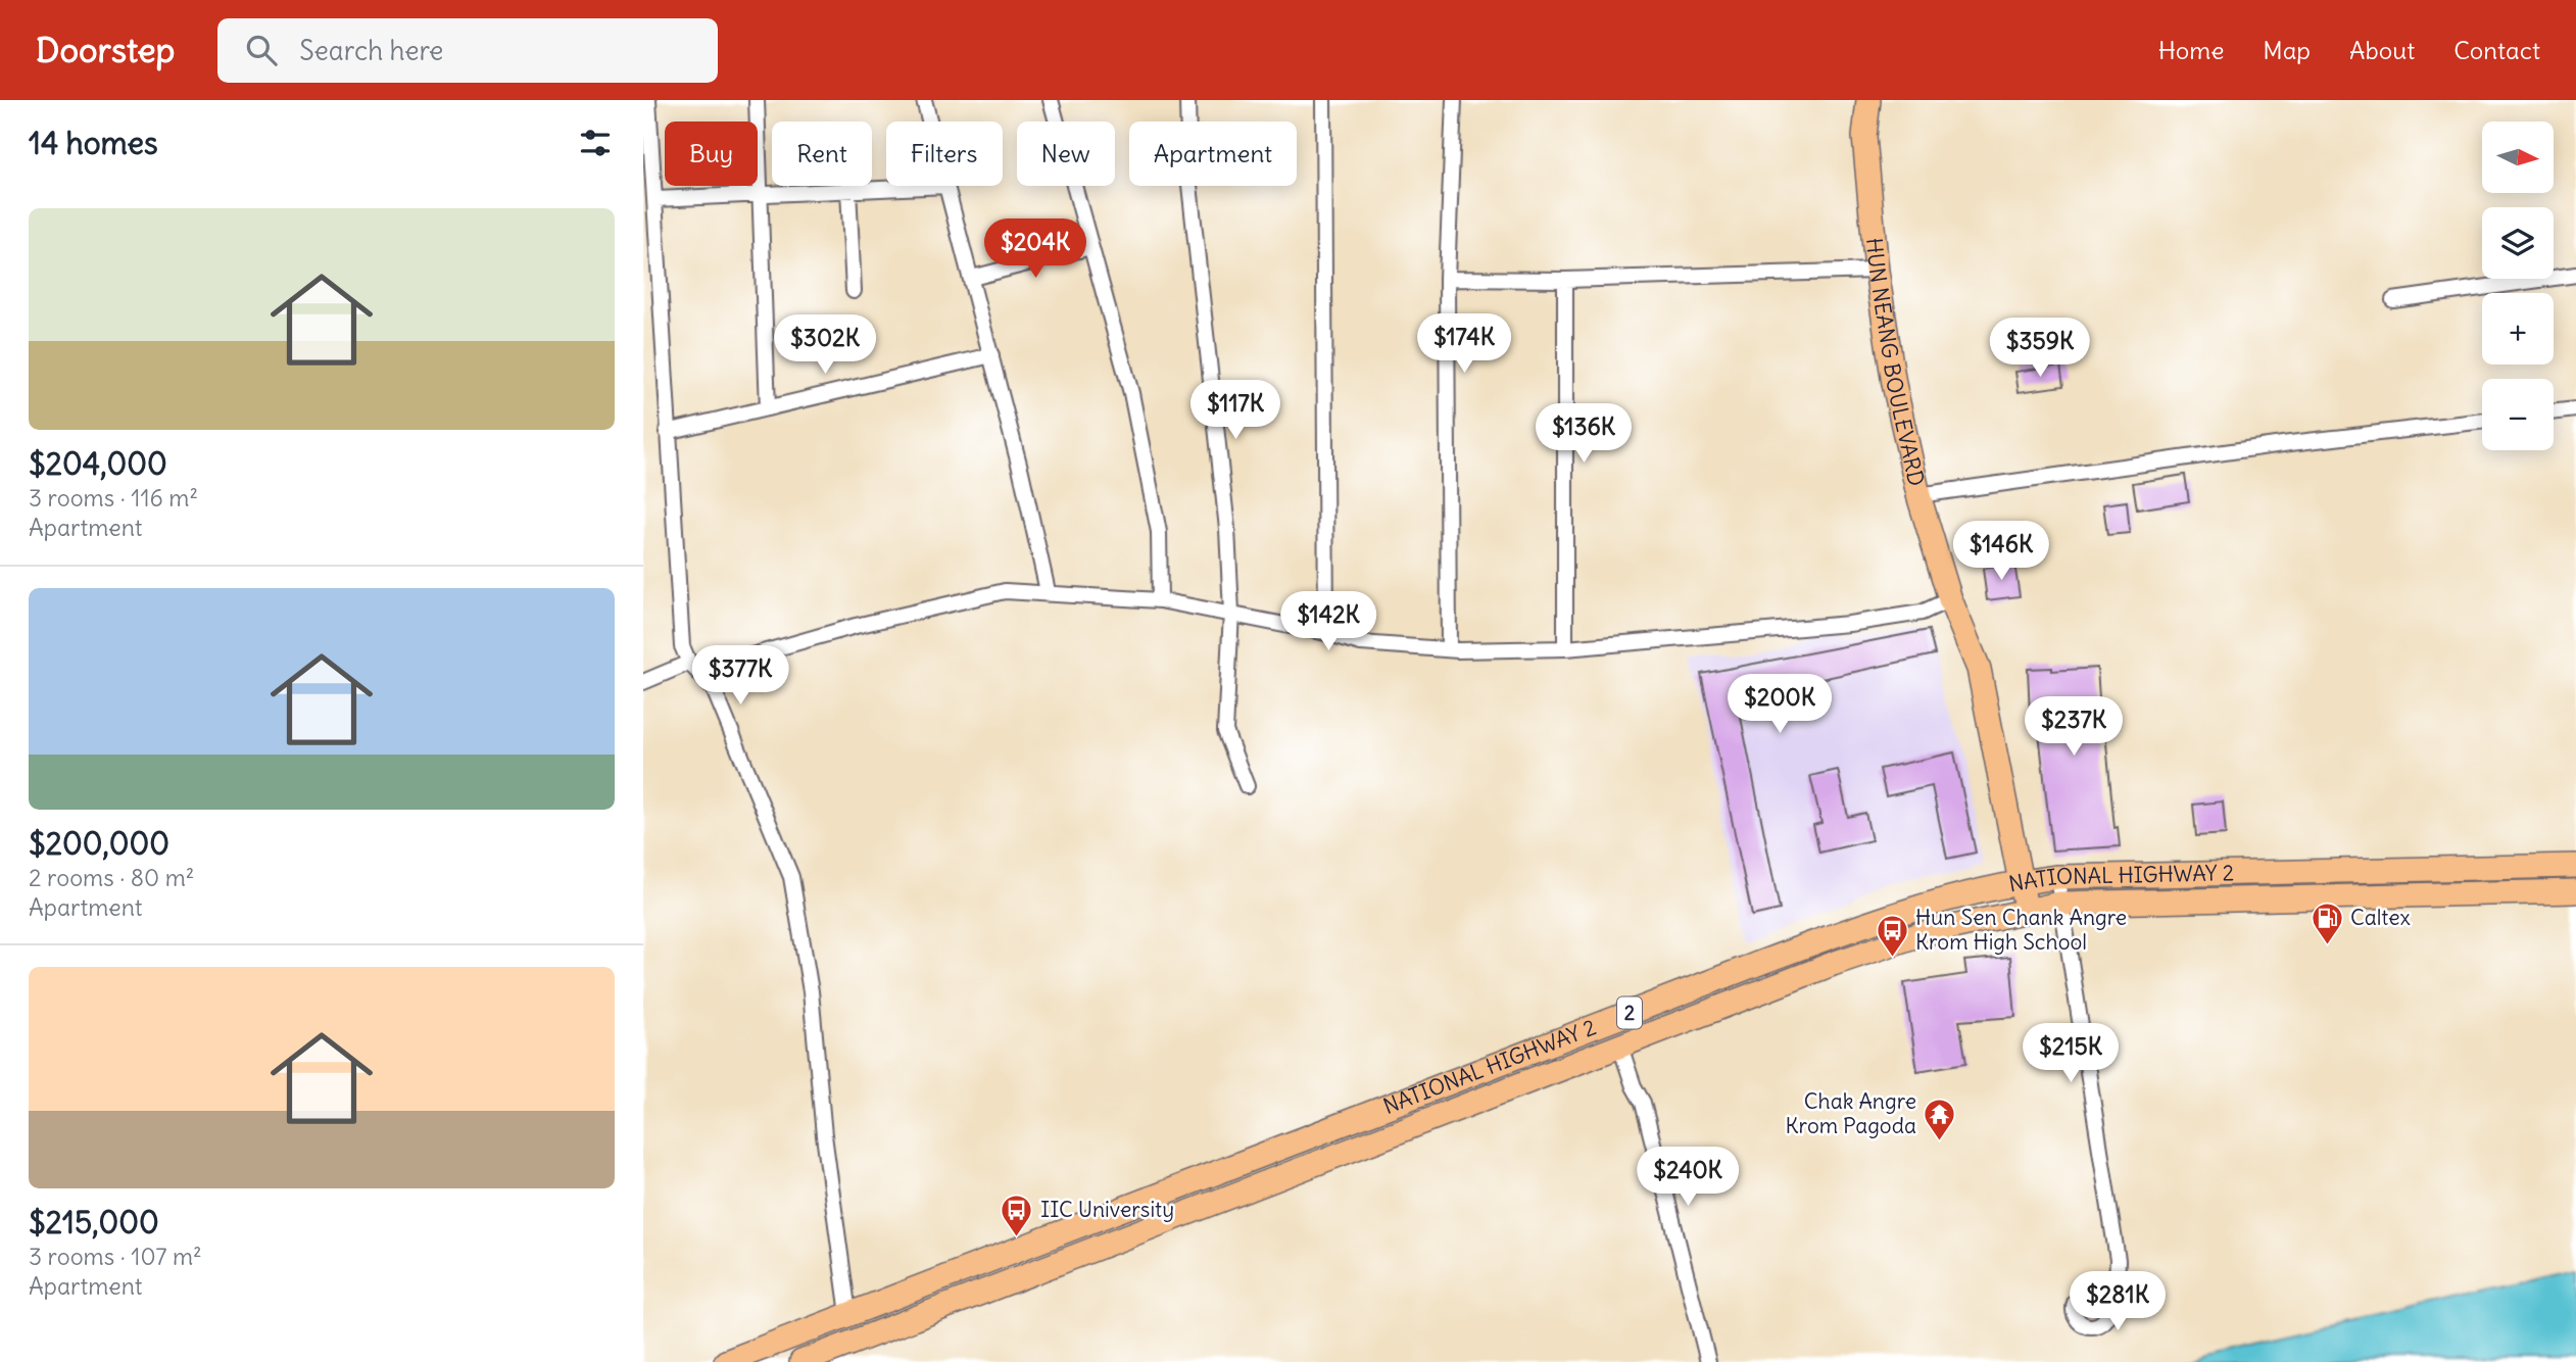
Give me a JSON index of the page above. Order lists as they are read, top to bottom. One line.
{"streets":{"main road":["HUN NEANG BOULEVARD","NATIONAL HIGHWAY 2","2"]},"crossings":[["HUN NEANG BOULEVARD","NATIONAL HIGHWAY 2"]],"places":{"fuel station":["Caltex"],"bus stop":["Hun Sen Chank Angre Krom High School","IIC University"],"temple":["Chak Angre Krom Pagoda"]},"north":"right","page":{"header":"Doorstep","search":"Search here","nav":["Home","Map","About","Contact"],"heading":"14 homes","map_buttons":["+","−"],"chip":["Buy","Rent","Filters","New","Apartment"],"list":[{"name":"$204,000","note":"3 rooms · 116 m² · Apartment"},{"name":"$200,000","note":"2 rooms · 80 m² · Apartment"},{"name":"$215,000","note":"3 rooms · 107 m² · Apartment"}],"price":["$204K","$174K","$302K","$359K","$117K","$136K","$146K","$142K","$377K","$200K","$237K","$215K","$240K","$281K"]}}
